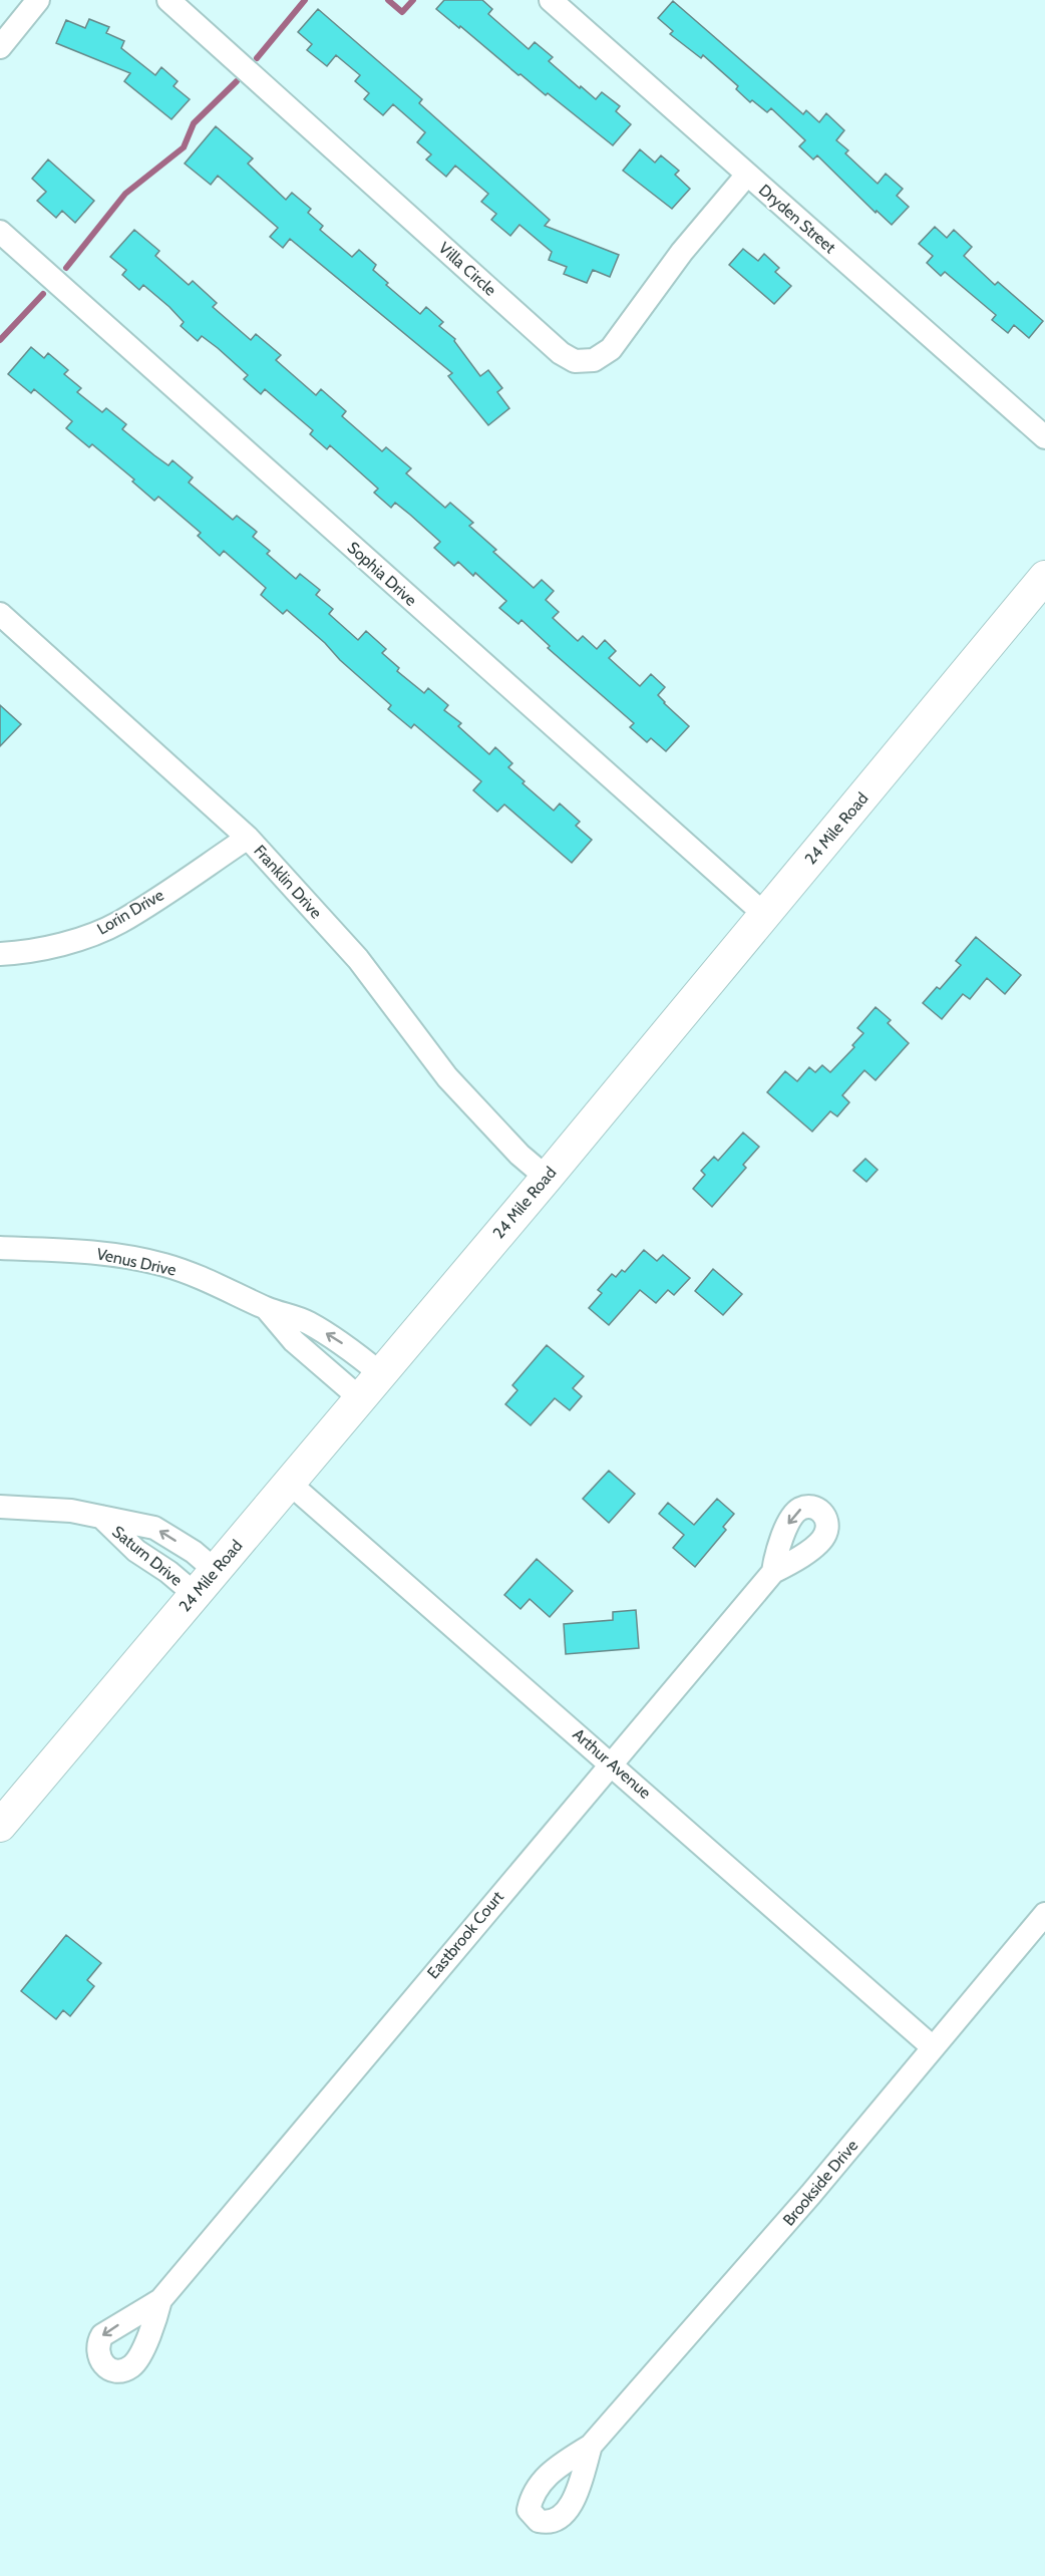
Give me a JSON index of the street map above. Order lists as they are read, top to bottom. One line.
{"streets":{"street":["Dryden Street","Villa Circle","Sophia Drive","24 Mile Road","Franklin Drive","Lorin Drive","Venus Drive","Saturn Drive","Arthur Avenue","Eastbrook Court","Brookside Drive"]},"crossings":[["Dryden Street","Villa Circle"],["Sophia Drive","24 Mile Road"],["24 Mile Road","Franklin Drive"],["24 Mile Road","Venus Drive"],["24 Mile Road","Saturn Drive"],["24 Mile Road","Arthur Avenue"],["Franklin Drive","Lorin Drive"],["Arthur Avenue","Eastbrook Court"],["Arthur Avenue","Brookside Drive"]]}
